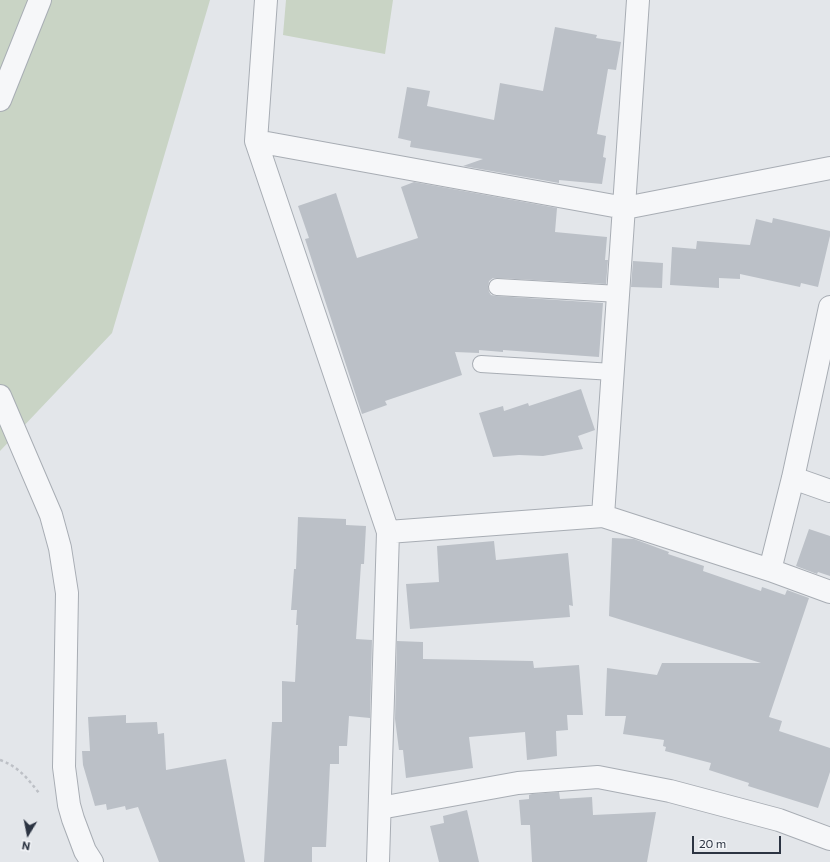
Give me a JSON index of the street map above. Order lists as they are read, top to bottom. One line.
{"scale_bar":"20 m","north":"bottom"}
